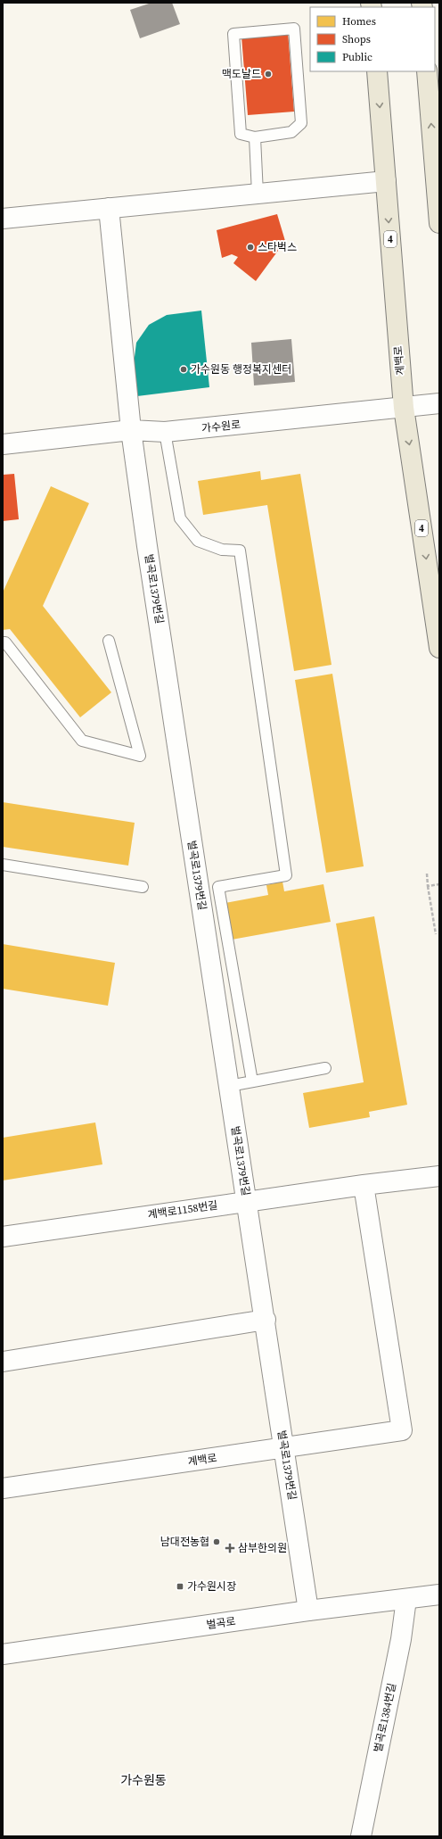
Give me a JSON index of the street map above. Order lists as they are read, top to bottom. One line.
{"streets":{"main road":["4","계백로"],"street":["가수원로","벌곡로1379번길","계백로1158번길","벌곡로","벌곡로1384번길"]},"crossings":[["계백로","가수원로"],["계백로","벌곡로1379번길"],["계백로","계백로1158번길"],["가수원로","벌곡로1379번길"],["벌곡로1379번길","계백로1158번길"],["벌곡로1379번길","벌곡로"],["벌곡로","벌곡로1384번길"]],"one_way":["계백로"],"districts":["가수원동"],"places":{"other":["맥도날드","스타벅스","가수원동 행정복지센터","남대전농협"],"health":["삼부한의원"],"transit":["가수원시장"]},"legend":["Homes","Shops","Public"]}
